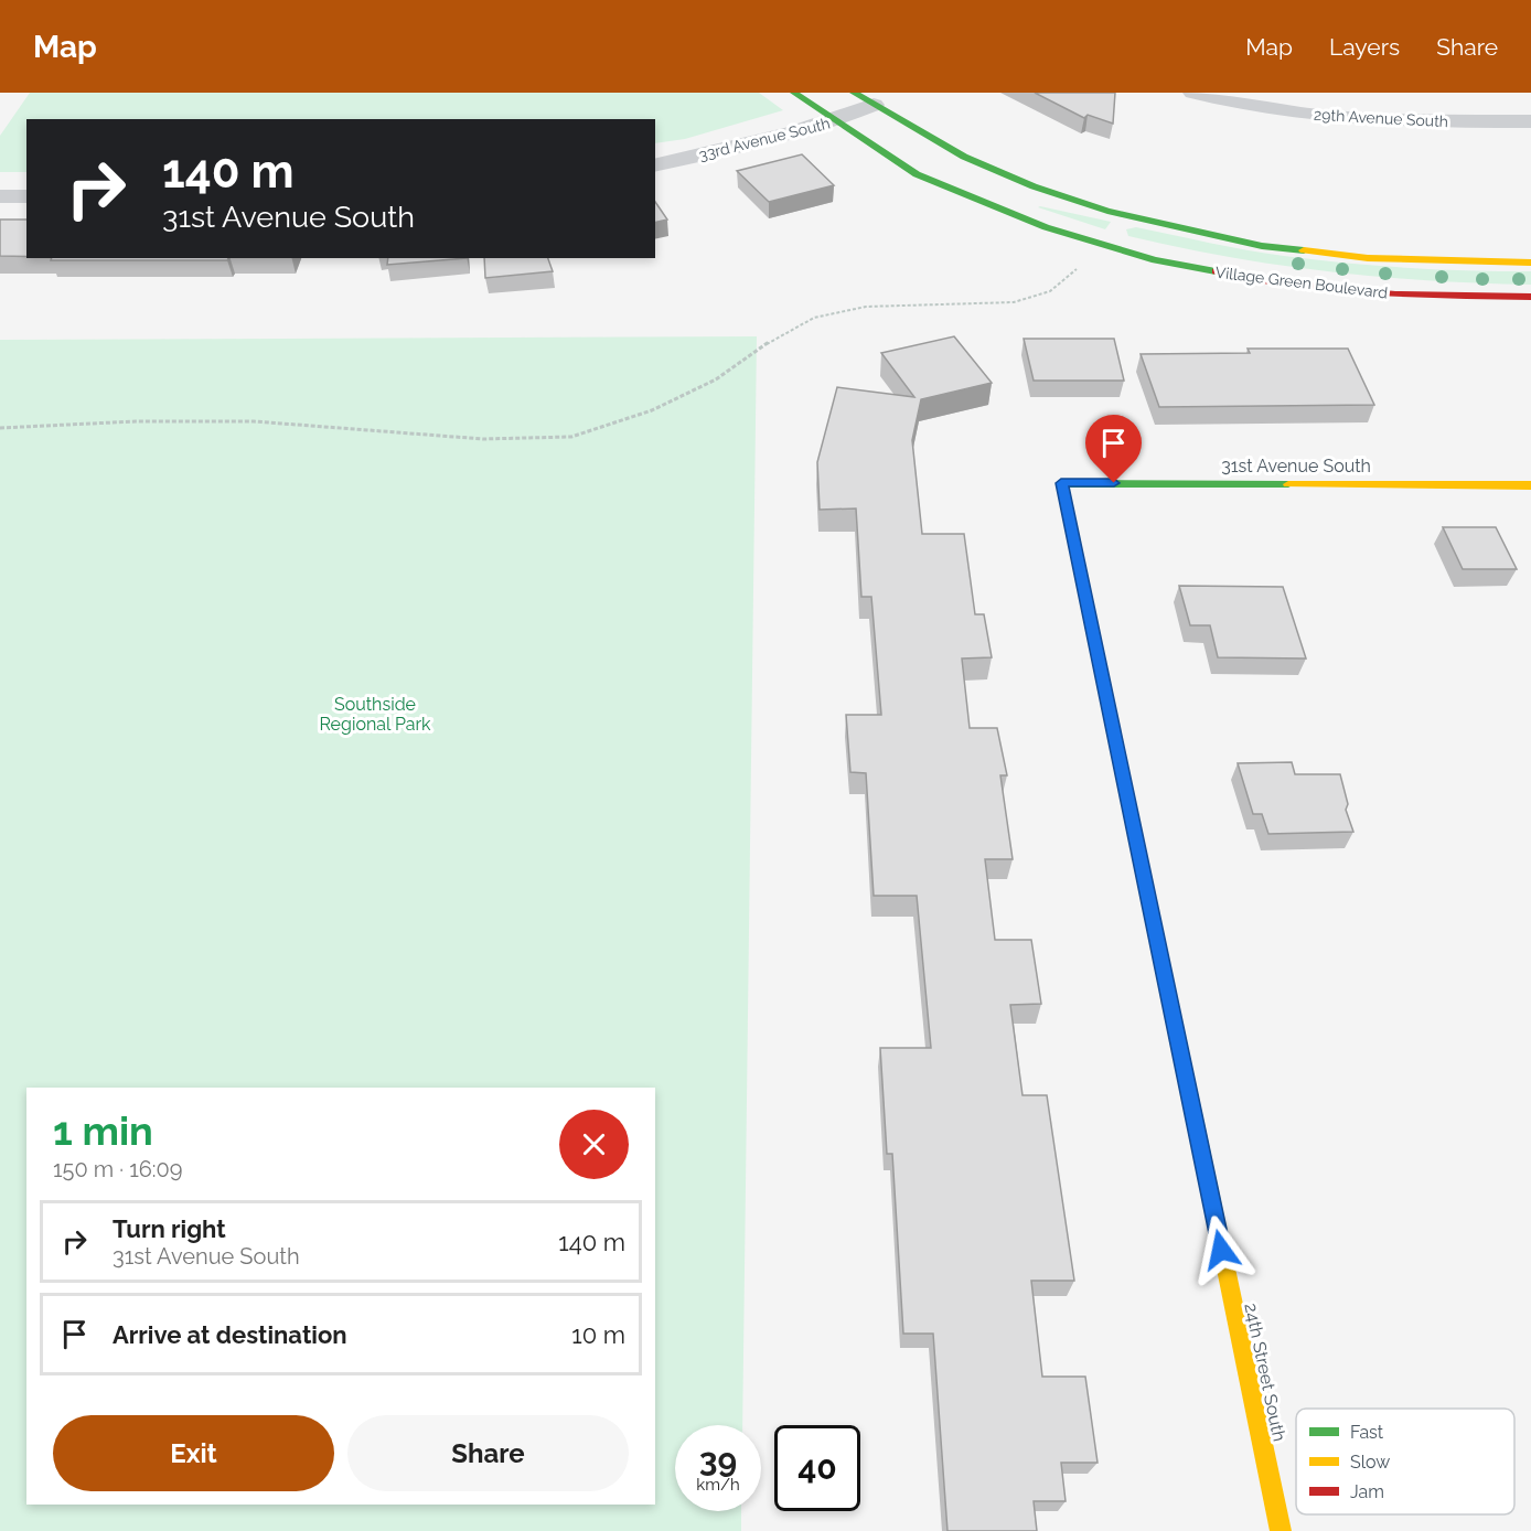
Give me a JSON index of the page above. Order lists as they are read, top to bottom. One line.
{"streets":{"street":["29th Avenue South","33rd Avenue South","Village Green Boulevard","31st Avenue South","24th Street South"]},"crossings":[["33rd Avenue South","Village Green Boulevard"],["31st Avenue South","24th Street South"]],"parks":["Southside Regional Park"],"legend":["Fast","Slow","Jam"],"page":{"header":"Map","nav":["Map","Layers","Share"],"turn":["140 m","31st Avenue South"],"heading":["1 min","150 m · 16:09"],"list":[{"name":"Turn right","note":"31st Avenue South","value":"140 m"},{"name":"Arrive at destination","value":"10 m"}],"buttons":["Exit","Share"],"speed":"39 km/h","limit":"40"}}
